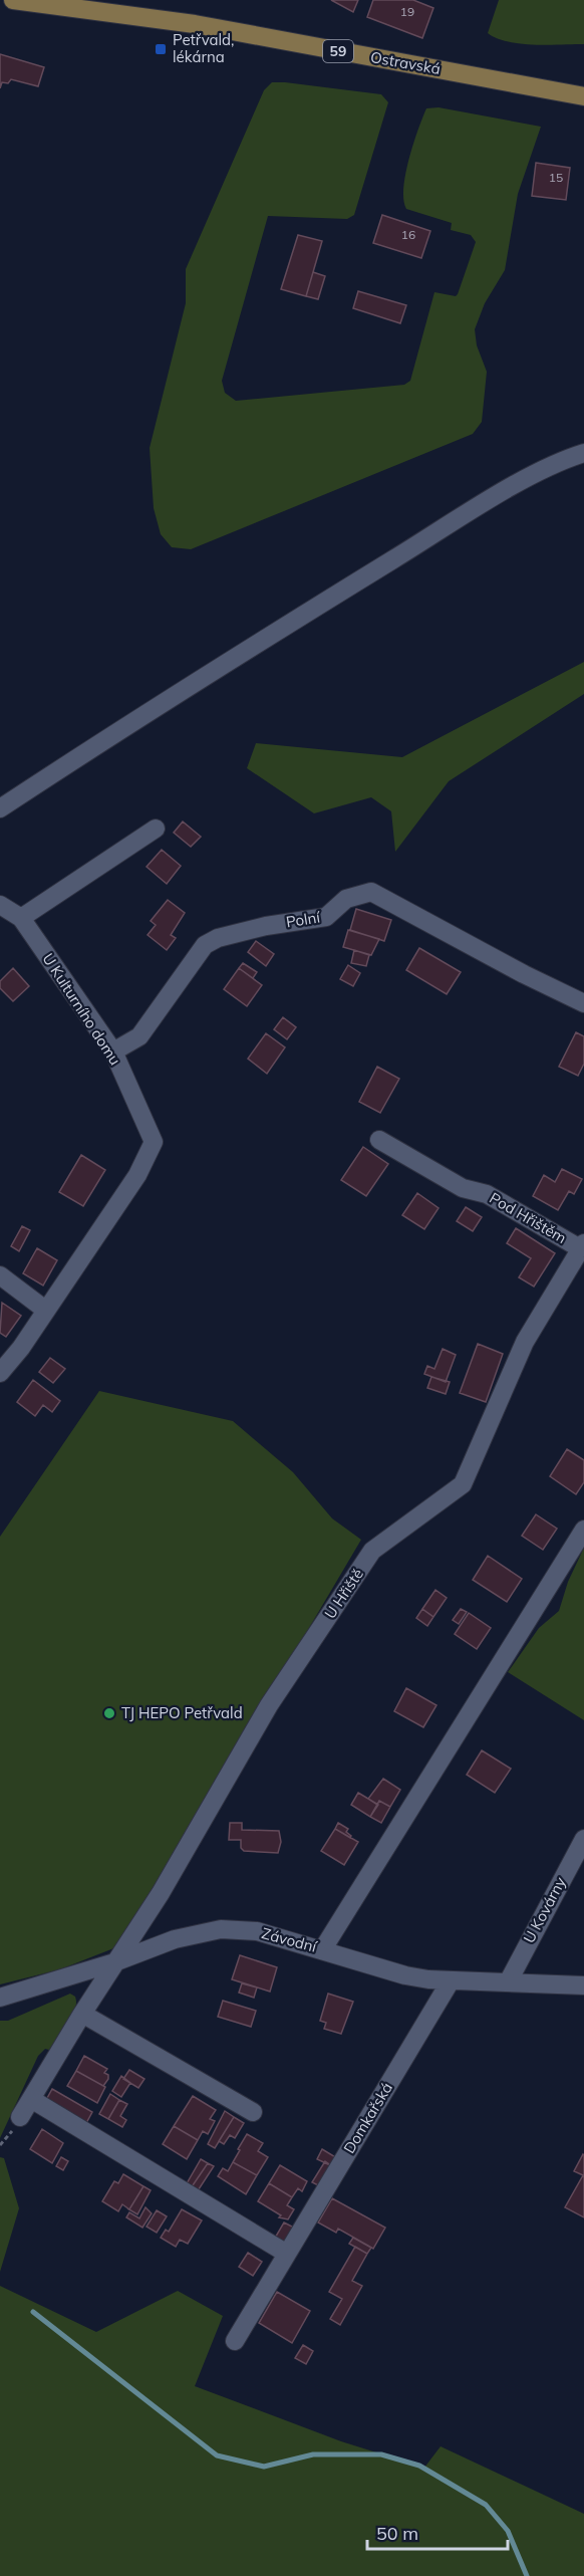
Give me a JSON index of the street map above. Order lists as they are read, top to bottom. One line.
{"streets":{"main road":["59","Ostravská"],"street":["Polní","U Kulturního domu","Pod Hřištěm","U Hřiště","U Kovárny","Závodní","Domkařská"]},"crossings":[["Polní","U Kulturního domu"],["Pod Hřištěm","U Hřiště"],["U Hřiště","Závodní"],["U Kovárny","Závodní"],["Závodní","Domkařská"]],"places":{"transit":["Petřvald, lékárna"],"other":["TJ HEPO Petřvald"]},"house_numbers":["19","15","16"],"scale_bar":"50 m"}
